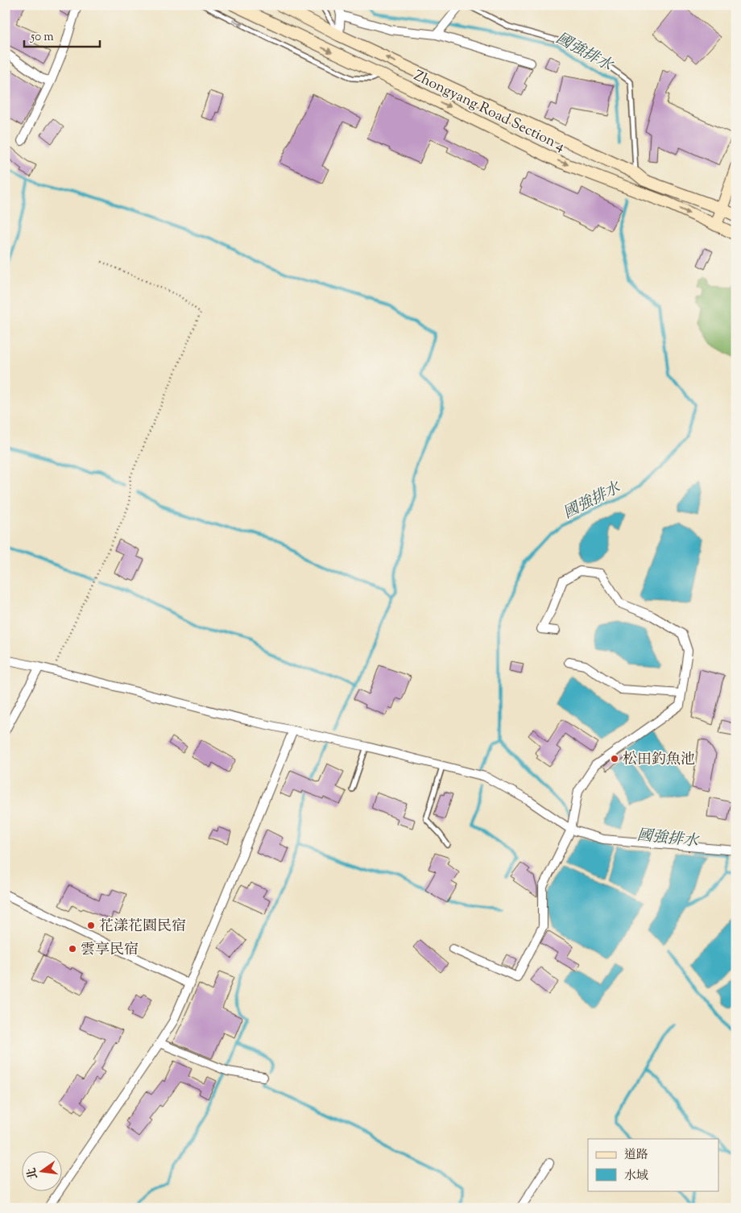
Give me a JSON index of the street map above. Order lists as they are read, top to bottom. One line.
{"streets":{"street":["Zhongyang Road Section 4"]},"water":["國強排水"],"places":["松田釣魚池","花漾花園民宿","雲享民宿"],"legend":["道路","水域"],"scale_bar":"50 m","north":"left"}
